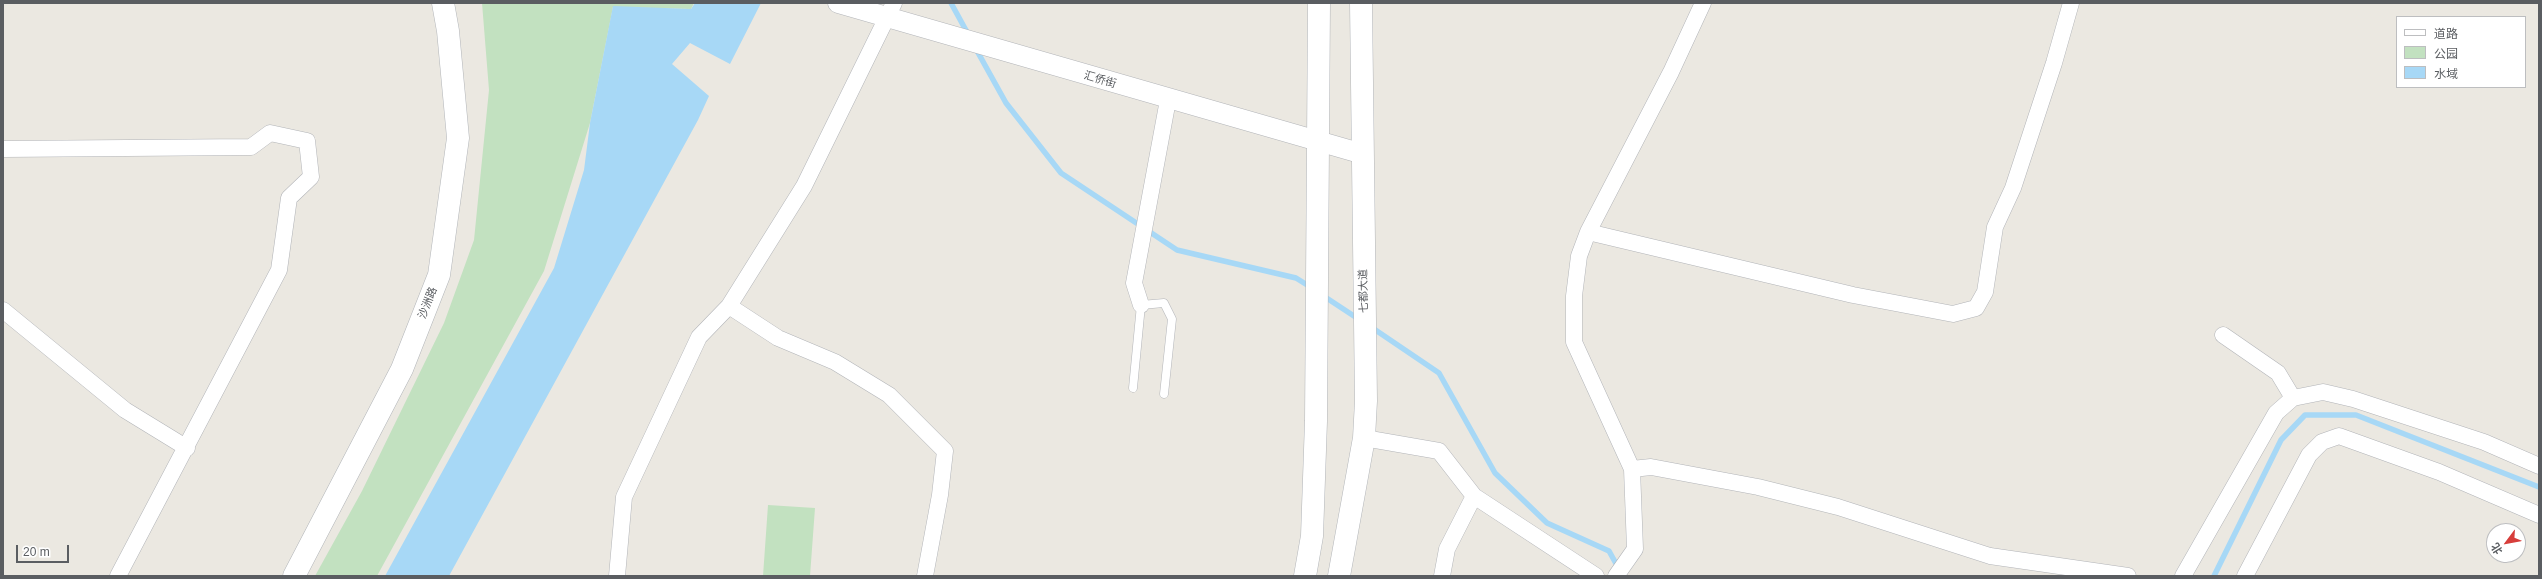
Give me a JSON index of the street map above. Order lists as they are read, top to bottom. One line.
{"streets":{"main road":["七都大道","沙洲路"],"street":["汇侨街"]},"crossings":[["汇侨街","七都大道"]],"legend":["道路","公园","水域"],"scale_bar":"20 m","north":"bottom left"}
